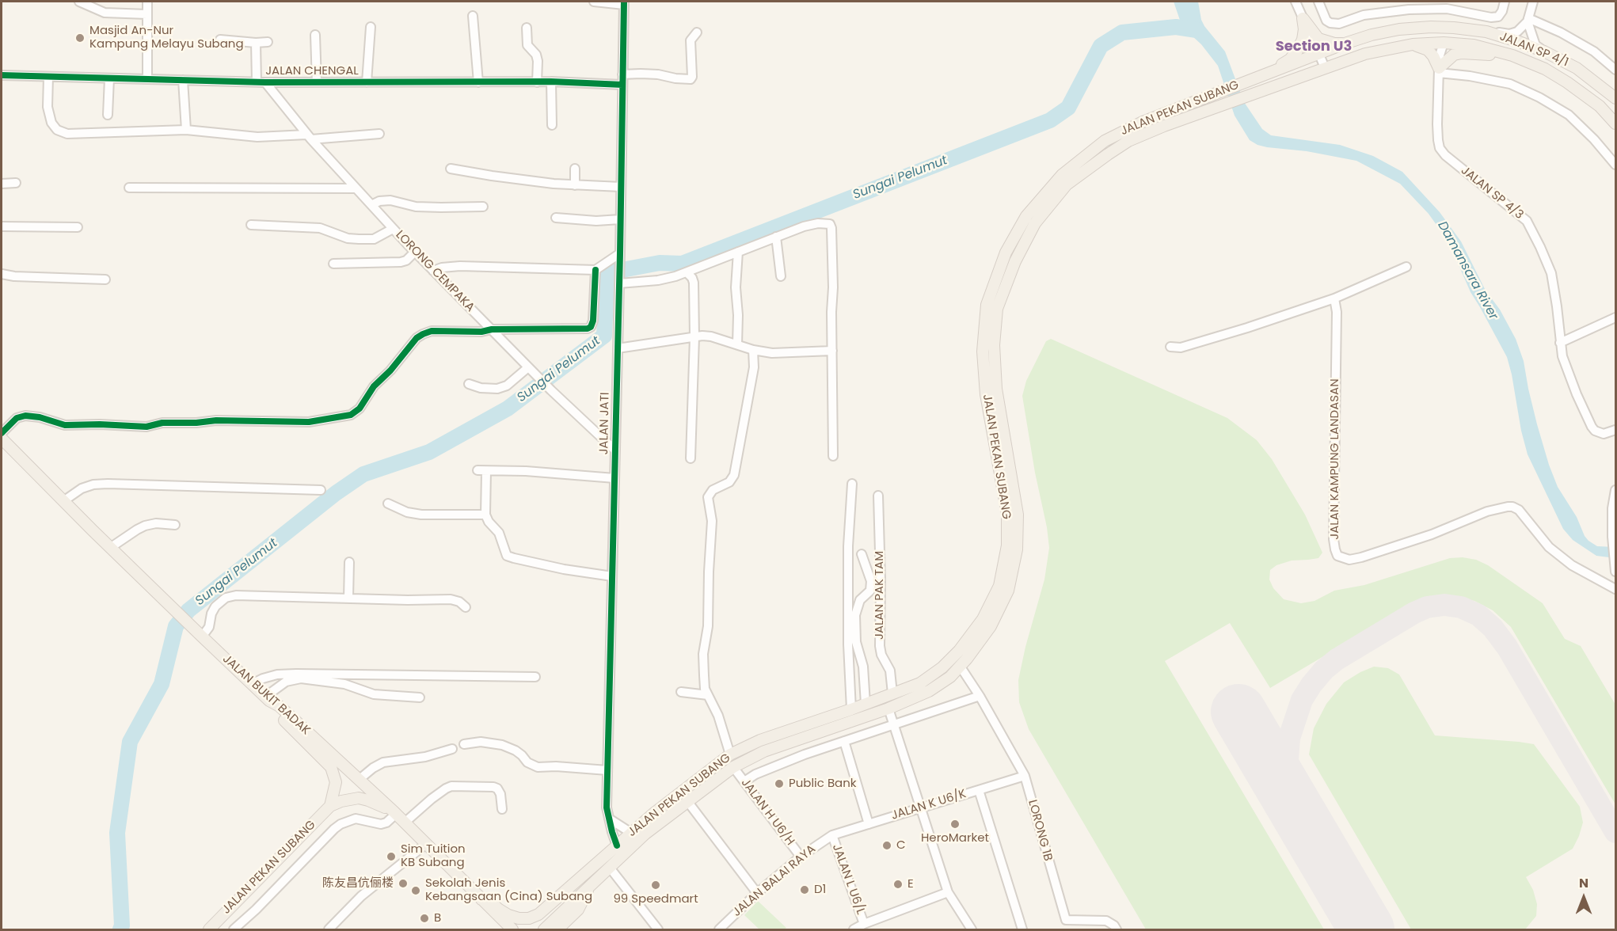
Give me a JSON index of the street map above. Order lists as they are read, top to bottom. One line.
{"streets":{"main road":["JALAN SP 4/1","JALAN PEKAN SUBANG","JALAN BUKIT BADAK"],"street":["JALAN CHENGAL","JALAN SP 4/3","LORONG CEMPAKA","JALAN JATI","JALAN KAMPUNG LANDASAN","JALAN PAK TAM","JALAN K U6/K","JALAN H U6/H","LORONG 1B","JALAN L U6/L","JALAN BALAI RAYA"]},"crossings":[["JALAN SP 4/1","JALAN PEKAN SUBANG"],["JALAN SP 4/1","JALAN SP 4/3"],["JALAN CHENGAL","LORONG CEMPAKA"],["JALAN CHENGAL","JALAN JATI"],["JALAN PEKAN SUBANG","JALAN JATI"],["JALAN PEKAN SUBANG","JALAN PAK TAM"],["JALAN PEKAN SUBANG","JALAN BUKIT BADAK"],["JALAN PEKAN SUBANG","JALAN H U6/H"],["JALAN PEKAN SUBANG","LORONG 1B"],["LORONG CEMPAKA","JALAN JATI"],["JALAN K U6/K","LORONG 1B"],["JALAN K U6/K","JALAN L U6/L"],["JALAN K U6/K","JALAN BALAI RAYA"],["JALAN H U6/H","JALAN BALAI RAYA"],["JALAN L U6/L","JALAN BALAI RAYA"]],"districts":["Section U3"],"water":["Sungai Pelumut","Damansara River"],"places":["Masjid An-Nur Kampung Melayu Subang","Public Bank","HeroMarket","C","Sim Tuition KB Subang","陈友昌伉俪楼","E","99 Speedmart","D1","Sekolah Jenis Kebangsaan (Cina) Subang","B"],"north":"top"}
